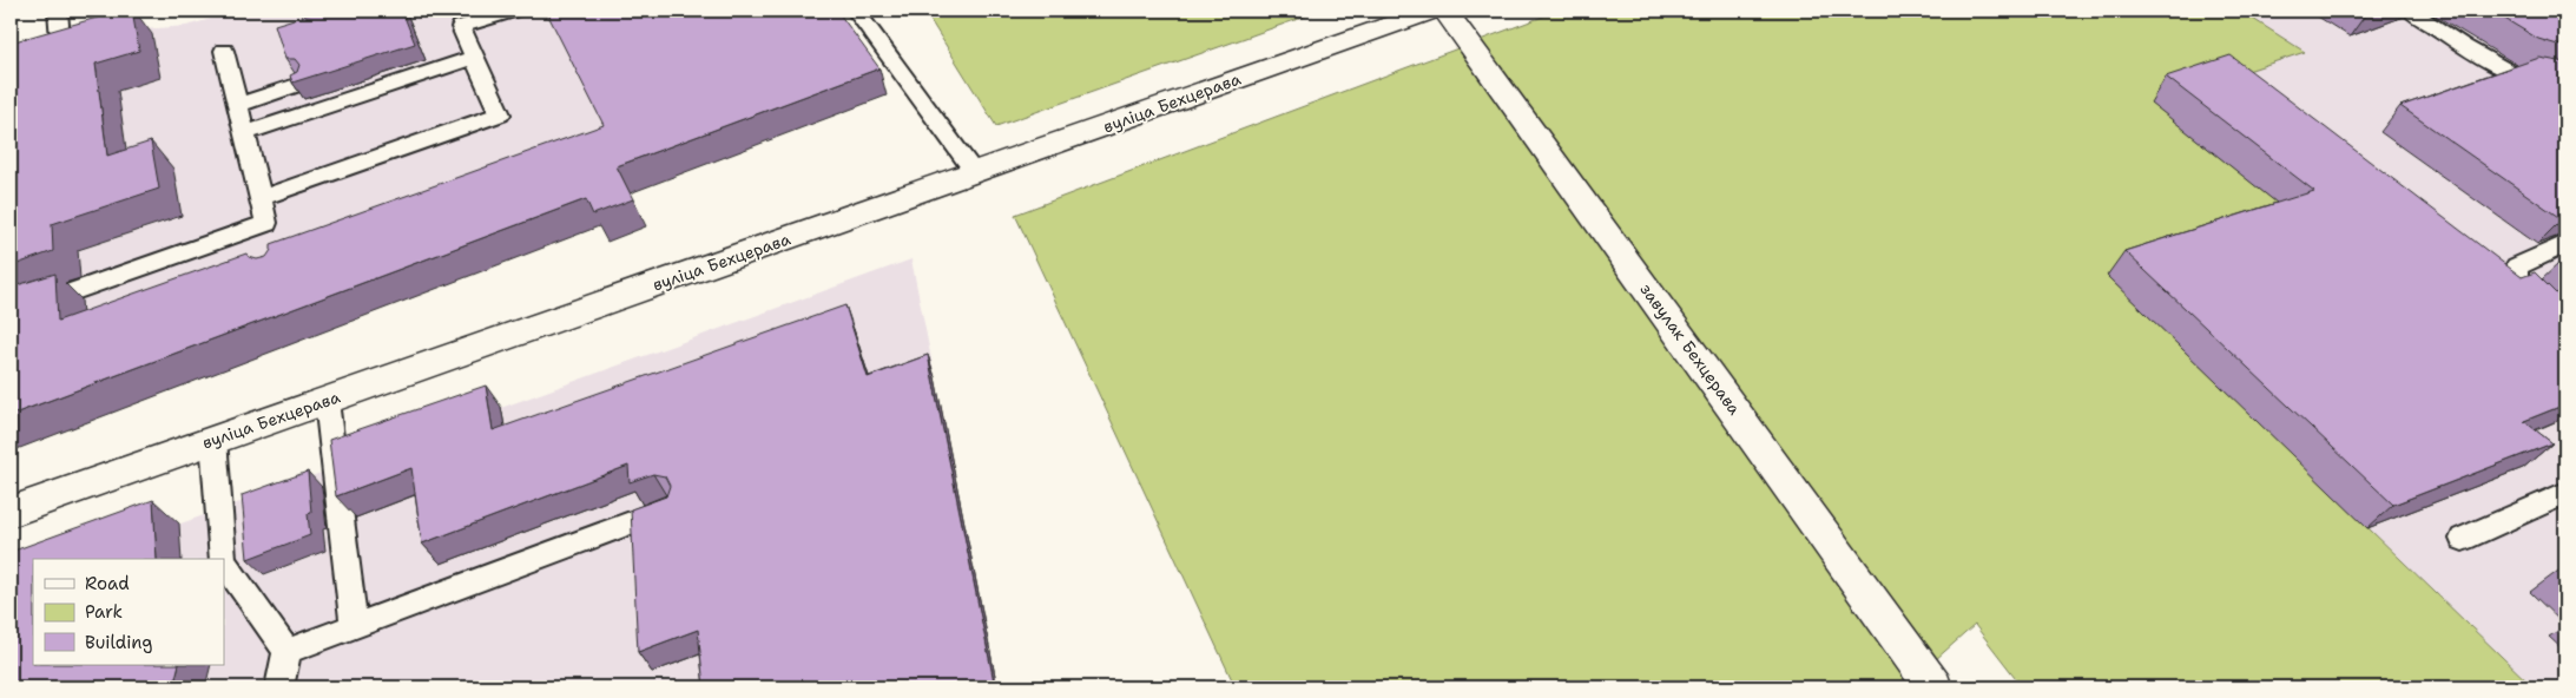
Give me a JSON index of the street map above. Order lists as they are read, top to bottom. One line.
{"streets":{"street":["вуліца Бехцерава","завулак Бехцерава"]},"legend":["Road","Park","Building"]}
